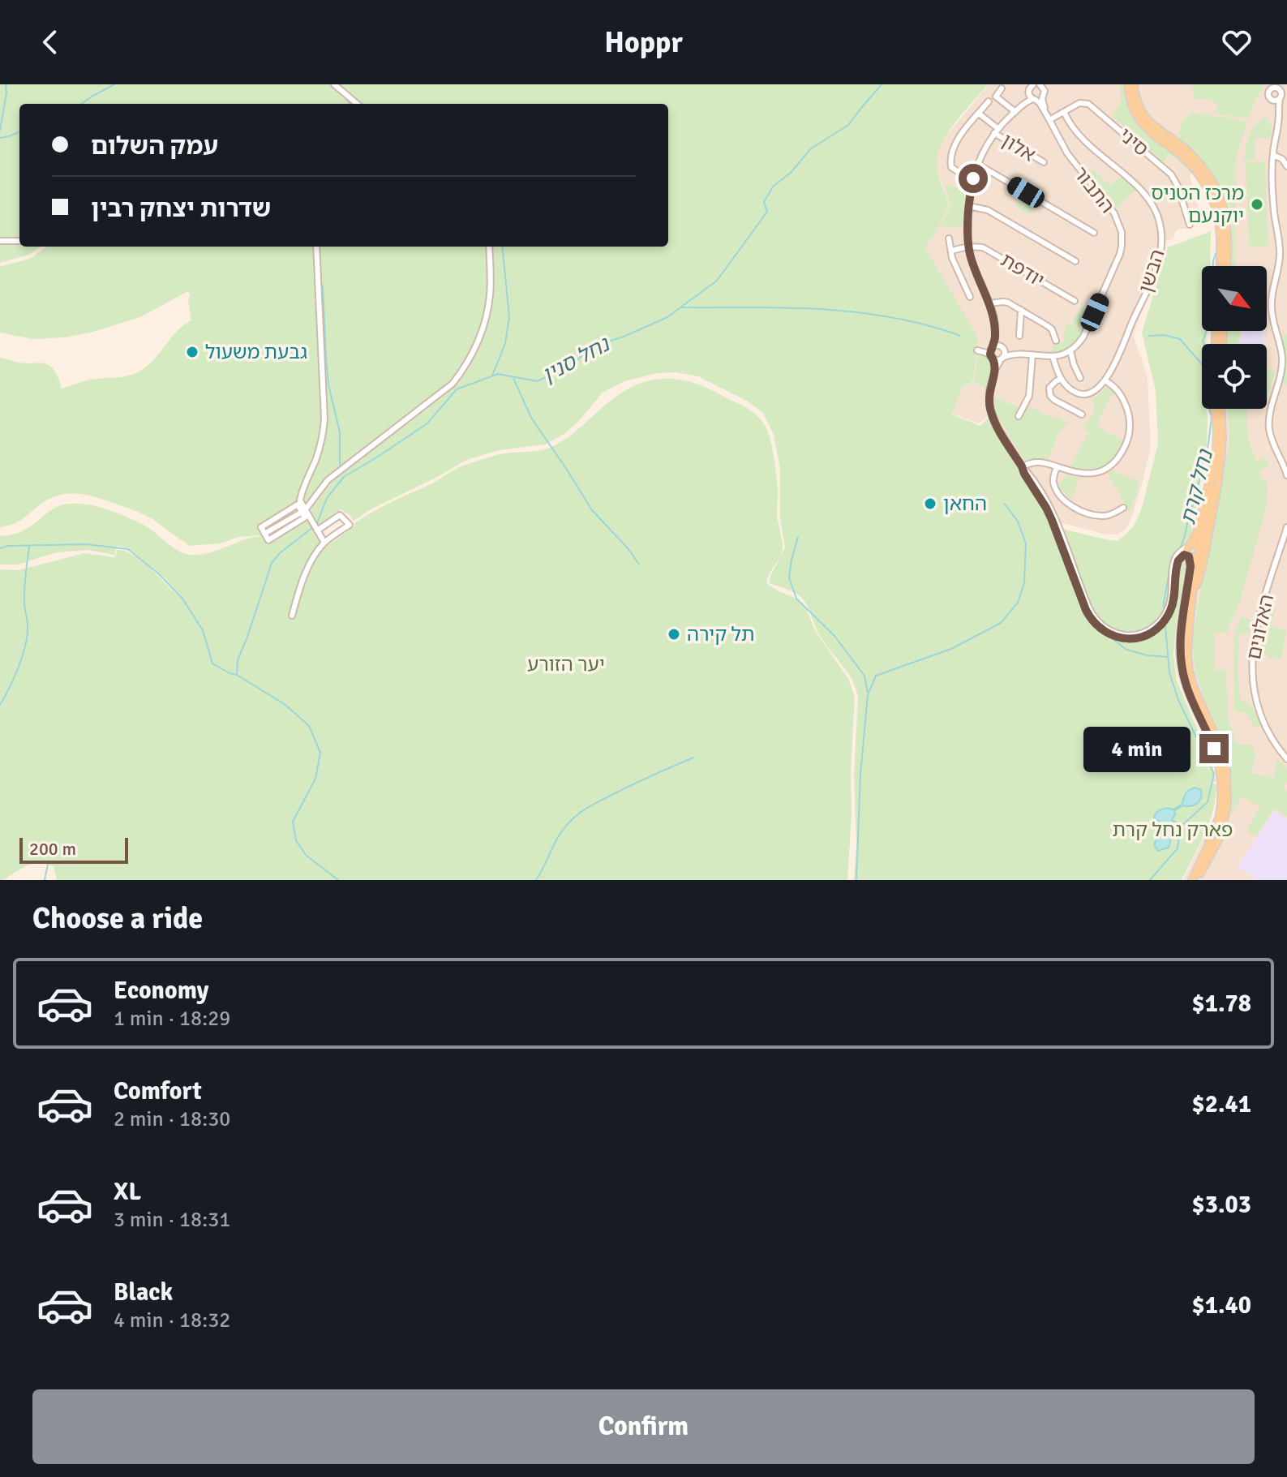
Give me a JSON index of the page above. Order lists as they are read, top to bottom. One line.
{"streets":{"street":["סיני","אלון","התבור","יודפת","הבשן","האלונים"]},"crossings":[["סיני","התבור"],["סיני","הבשן"]],"water":["נחל סנין","נחל קרת"],"parks":["יער הזורע","פארק נחל קרת"],"places":["מרכז הטניס יוקנעם","גבעת משעול","החאן","תל קירה"],"scale_bar":"200 m","north":"bottom right","page":{"header":"Hoppr","banner":["עמק השלום","שדרות יצחק רבין"],"bubble":"4 min","scale":"200 m","heading":"Choose a ride","list":[{"name":"Economy","note":"1 min · 18:29","value":"$1.78"},{"name":"Comfort","note":"2 min · 18:30","value":"$2.41"},{"name":"XL","note":"3 min · 18:31","value":"$3.03"},{"name":"Black","note":"4 min · 18:32","value":"$1.40"}],"buttons":"Confirm"}}
